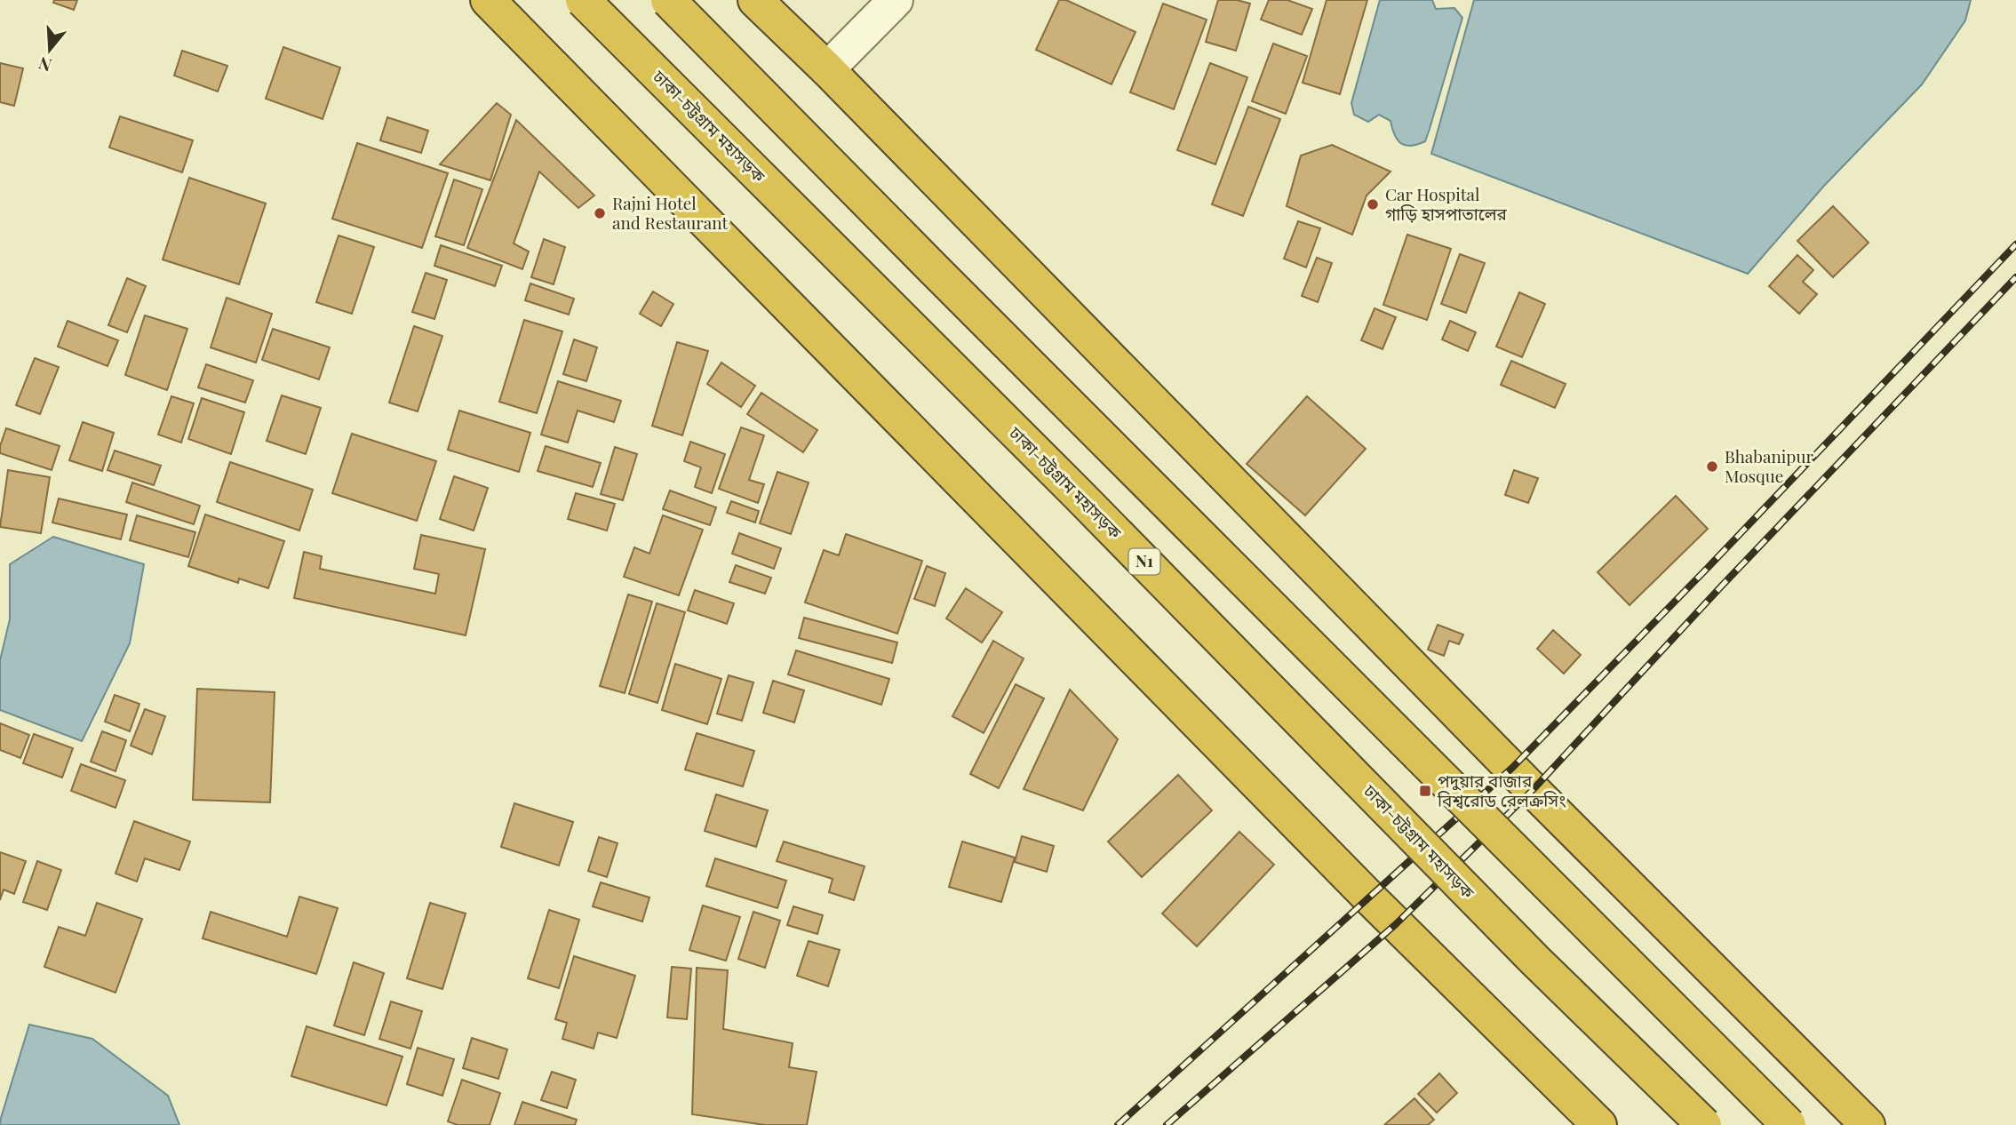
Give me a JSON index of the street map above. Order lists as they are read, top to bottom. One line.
{"streets":{"highway":["ঢাকা-চট্টগ্রাম মহাসড়ক","N1"]},"places":{"other":["Car Hospital গাড়ি হাসপাতালের","Rajni Hotel and Restaurant","Bhabanipur Mosque"],"transit":["পদুয়ার বাজার বিশ্বরোড রেলক্রসিং"]},"north":"bottom"}
